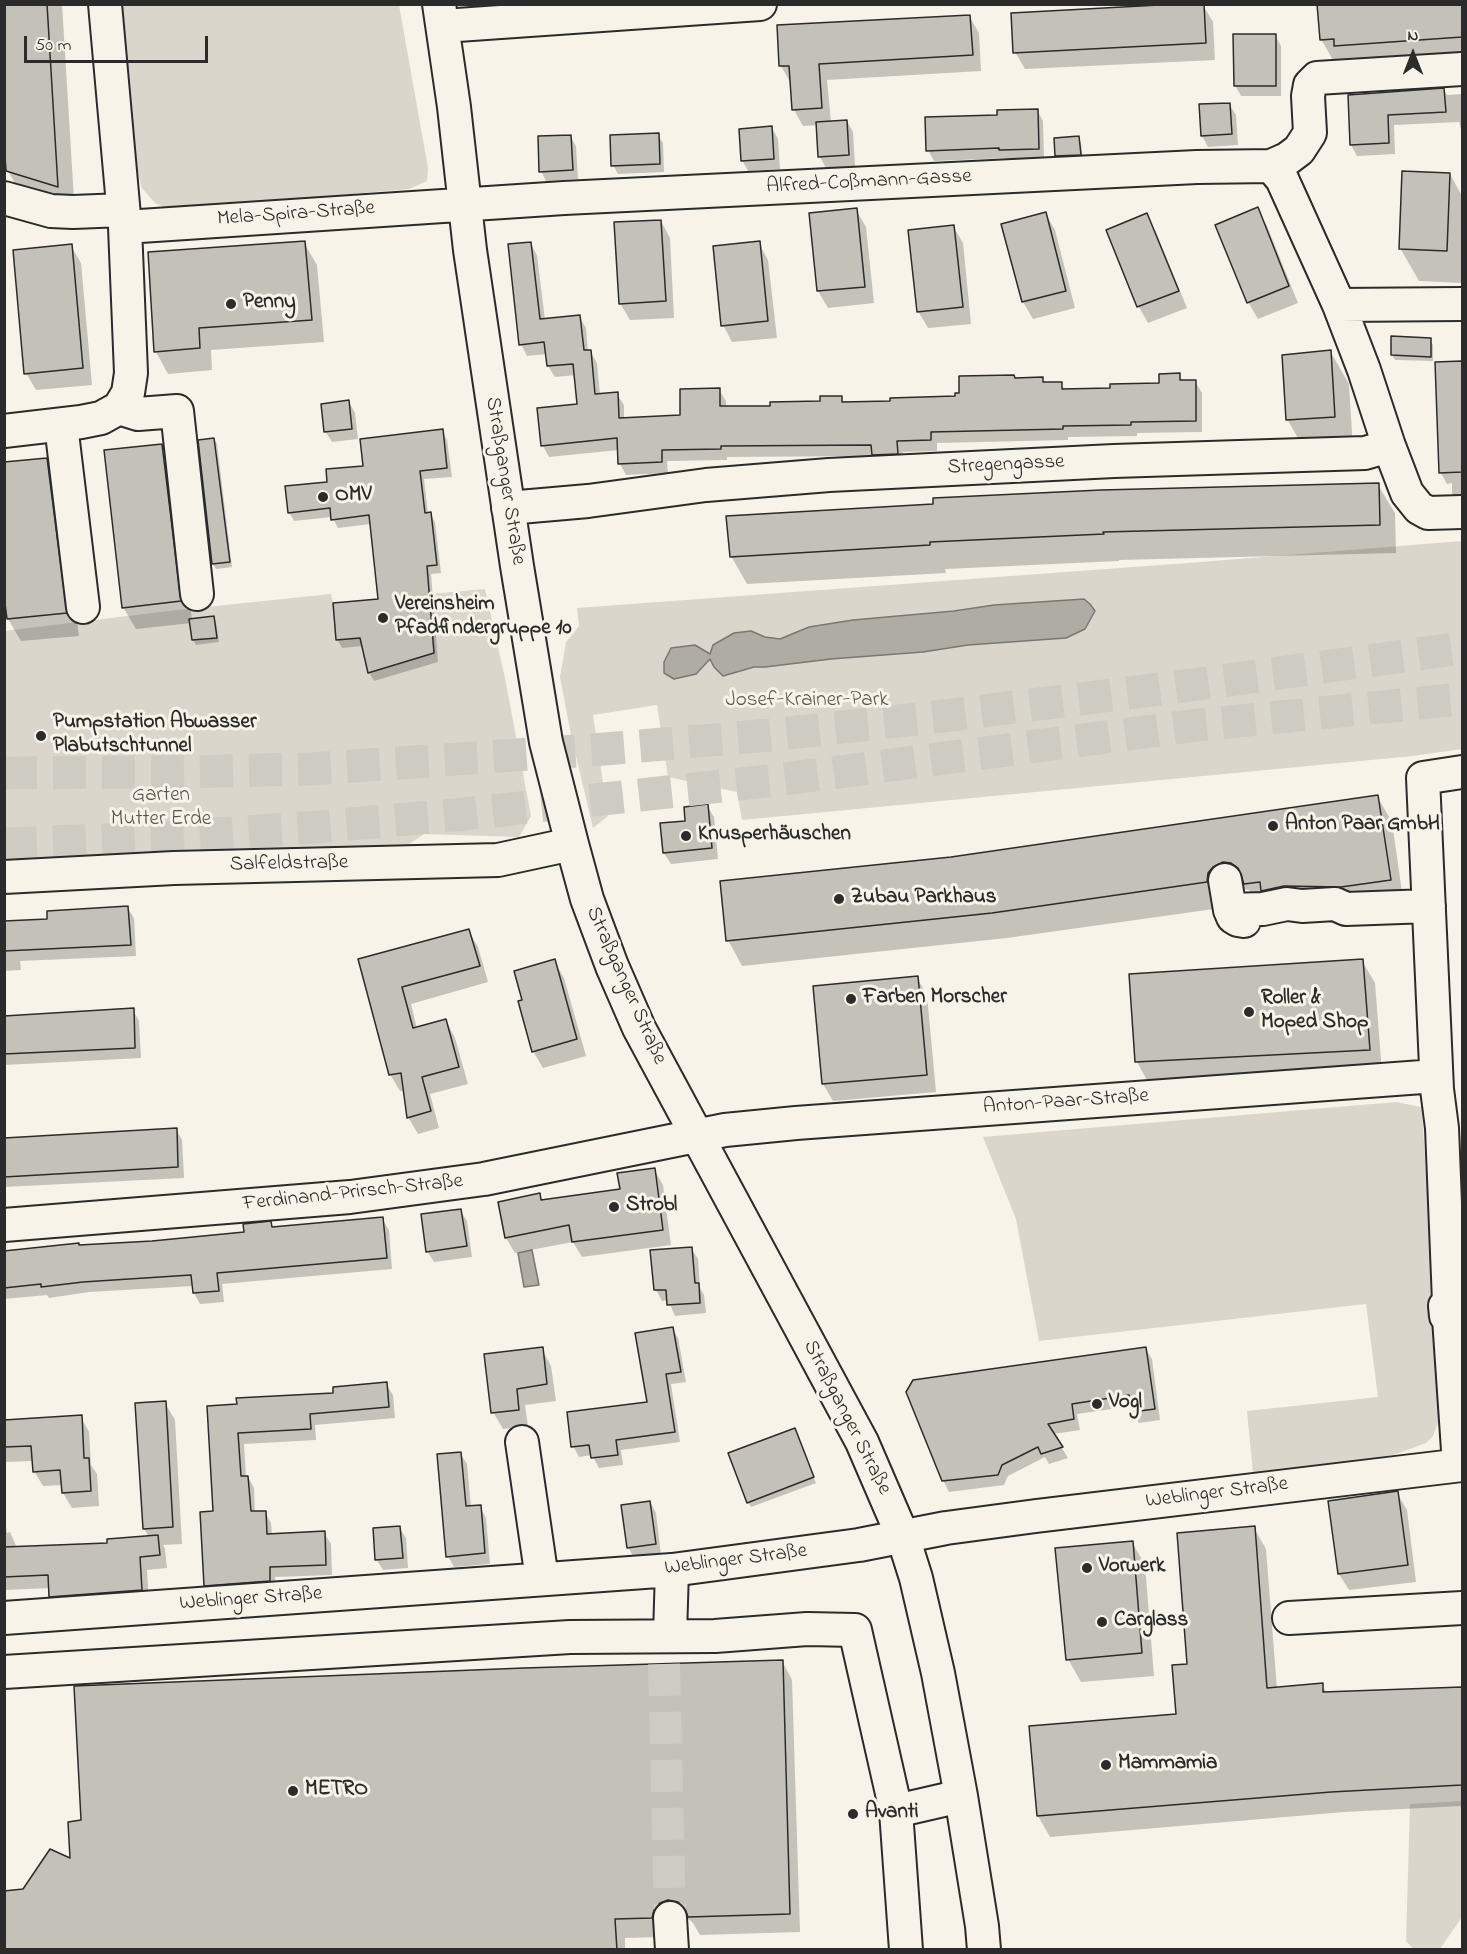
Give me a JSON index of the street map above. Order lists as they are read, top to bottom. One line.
{"streets":{"street":["Alfred-Coßmann-Gasse","Mela-Spira-Straße","Stregengasse","Straßganger Straße","Salfeldstraße","Anton-Paar-Straße","Ferdinand-Prirsch-Straße","Weblinger Straße"]},"crossings":[["Alfred-Coßmann-Gasse","Mela-Spira-Straße"],["Alfred-Coßmann-Gasse","Straßganger Straße"],["Mela-Spira-Straße","Straßganger Straße"],["Stregengasse","Straßganger Straße"],["Straßganger Straße","Salfeldstraße"],["Straßganger Straße","Anton-Paar-Straße"],["Straßganger Straße","Ferdinand-Prirsch-Straße"],["Straßganger Straße","Weblinger Straße"],["Anton-Paar-Straße","Ferdinand-Prirsch-Straße"]],"parks":["Josef-Krainer-Park","Garten Mutter Erde"],"places":["Penny","OMV","Vereinsheim Pfadfindergruppe 10","Pumpstation Abwasser Plabutschtunnel","Anton Paar GmbH","Knusperhäuschen","Zubau Parkhaus","Farben Morscher","Roller & Moped Shop","Strobl","Vogl","Vorwerk","Carglass","Mammamia","METRO","Avanti"],"scale_bar":"50 m","north":"top"}
